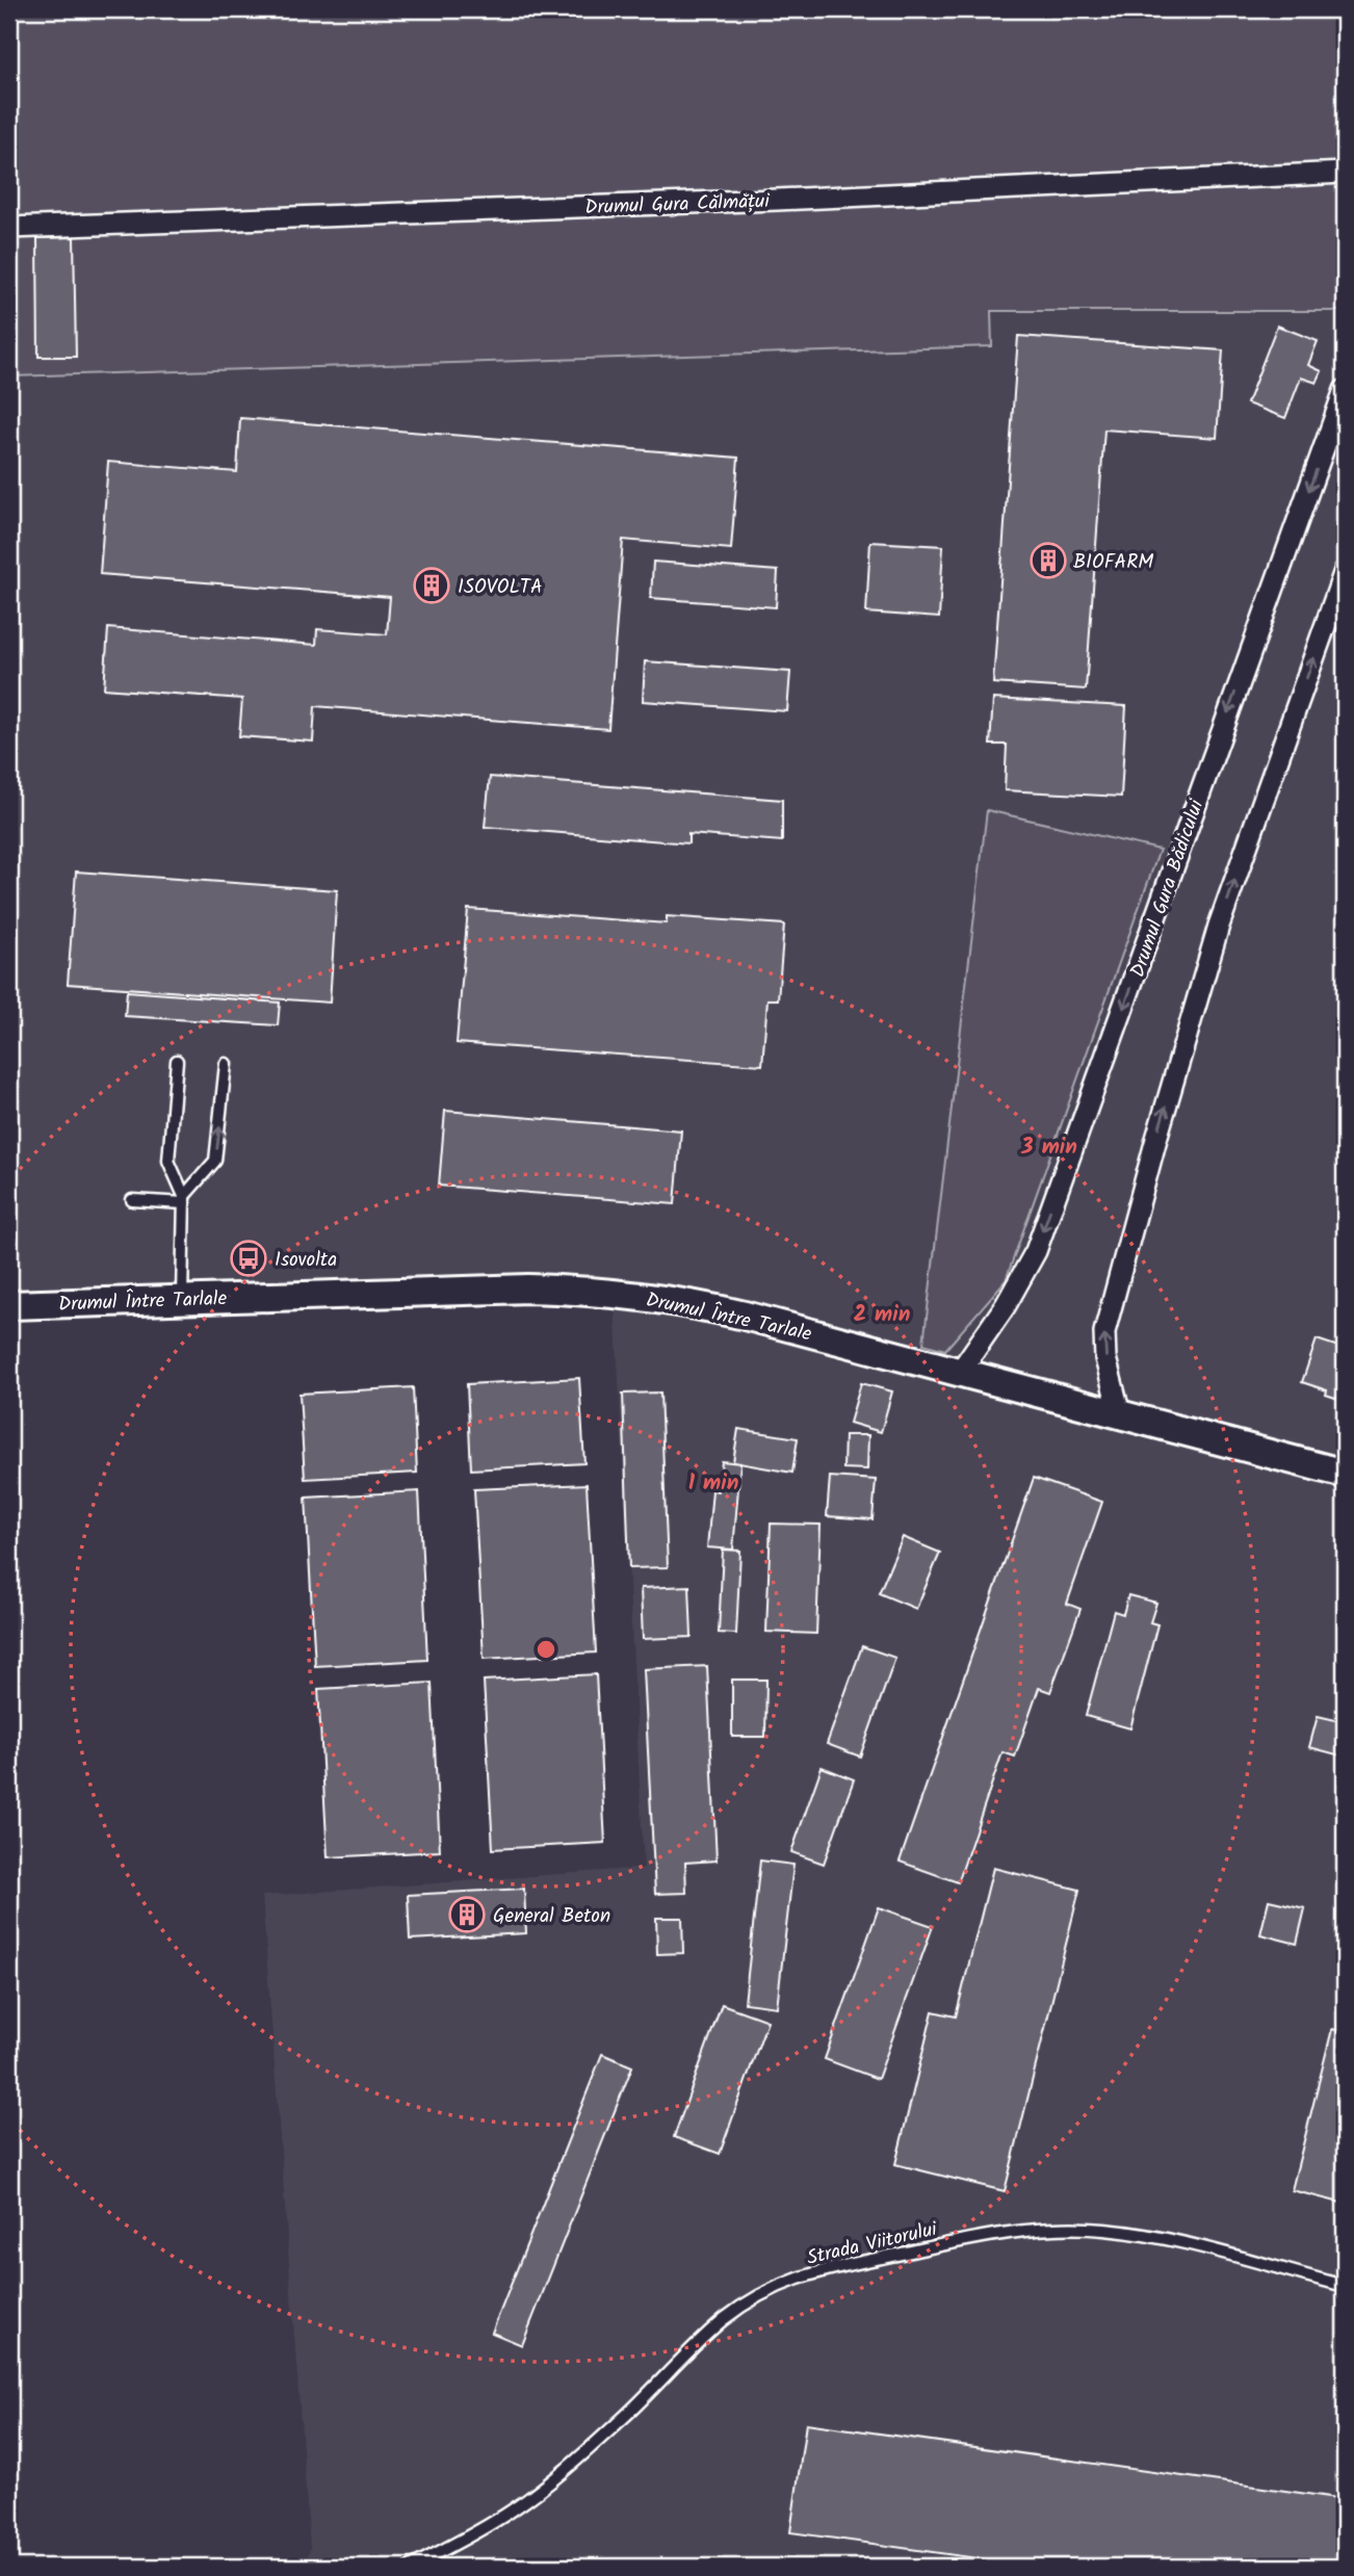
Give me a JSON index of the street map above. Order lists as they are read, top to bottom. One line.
{"streets":{"main road":["Drumul Între Tarlale"],"street":["Drumul Gura Călmățui","Drumul Gura Bădicului"],"lane":["Strada Viitorului"]},"crossings":[["Drumul Gura Bădicului","Drumul Între Tarlale"]],"places":{"building":["BIOFARM","ISOVOLTA","General Beton"],"bus stop":["Isovolta"]},"rings":["3 min","2 min","1 min"]}
